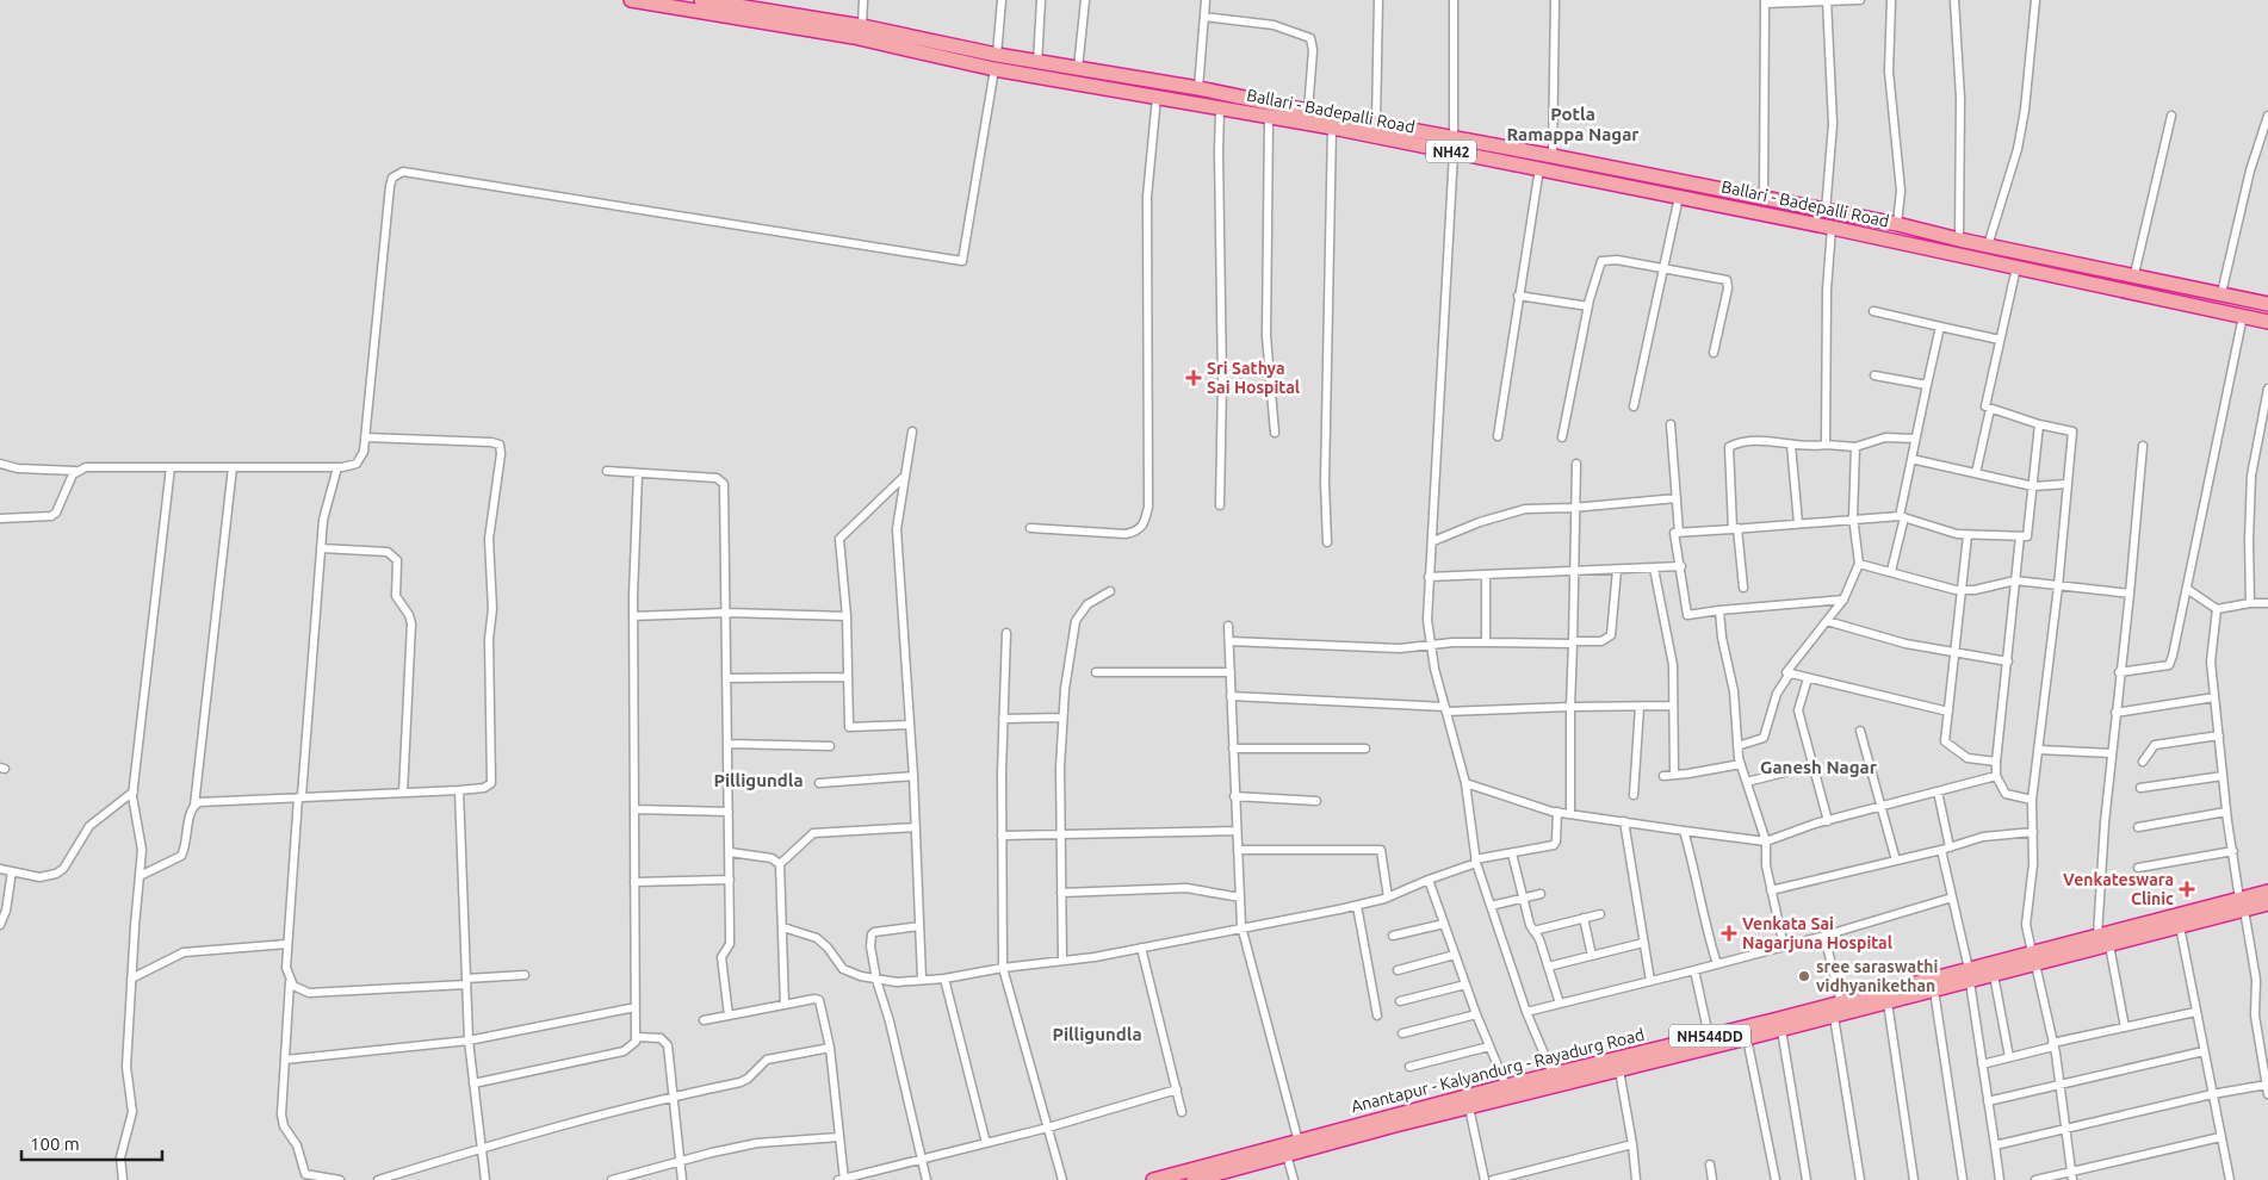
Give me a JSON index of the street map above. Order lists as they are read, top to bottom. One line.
{"streets":{"highway":["Ballari - Badepalli Road","NH42","NH544DD","Anantapur - Kalyandurg - Rayadurg Road"]},"districts":["Potla Ramappa Nagar","Ganesh Nagar","Pilligundla","Pilligundla"],"places":{"health":["Sri Sathya Sai Hospital","Venkateswara Clinic","Venkata Sai Nagarjuna Hospital"],"other":["sree saraswathi vidhyanikethan"]},"scale_bar":"100 m"}
